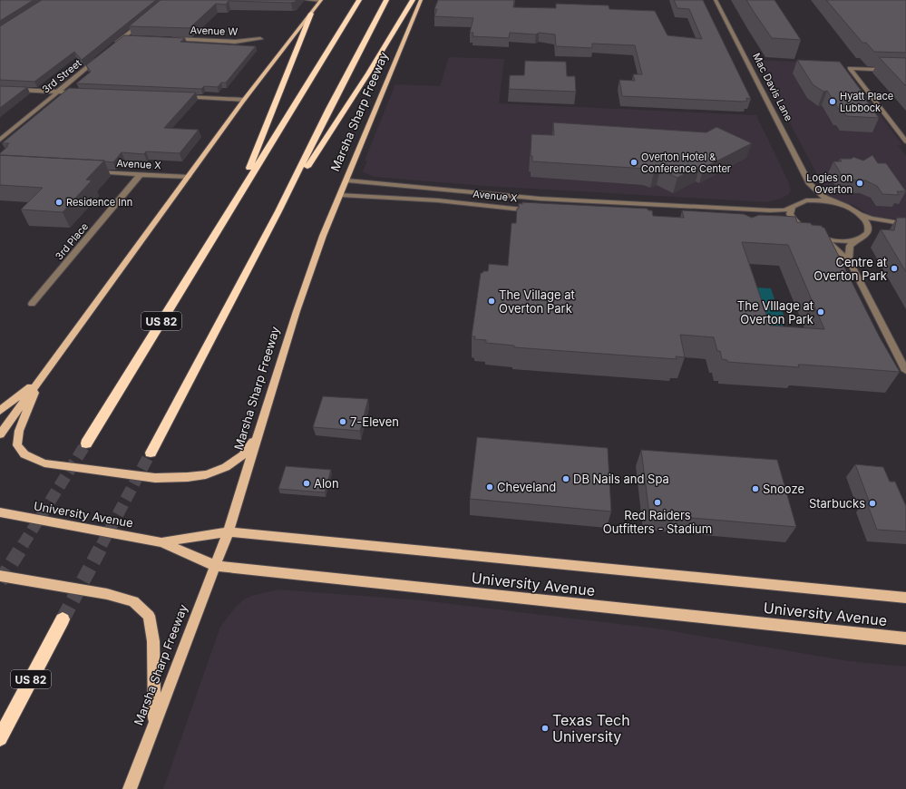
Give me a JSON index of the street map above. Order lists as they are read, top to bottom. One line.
{"streets":{"highway":["Marsha Sharp Freeway","US 82"],"main road":["University Avenue"],"street":["Avenue W","3rd Street","Mac Davis Lane","Avenue X","3rd Place"]},"crossings":[["Marsha Sharp Freeway","Avenue X"],["Marsha Sharp Freeway","University Avenue"],["Avenue X","3rd Place"]],"places":["Hyatt Place Lubbock","Overton Hotel & Conference Center","Logies on Overton","Residence Inn","Centre at Overton Park","The Village at Overton Park","The VIllage at Overton Park","7-Eleven","DB Nails and Spa","Alon","Cheveland","Snooze","Red Raiders Outfitters - Stadium","Starbucks","Texas Tech University"]}
